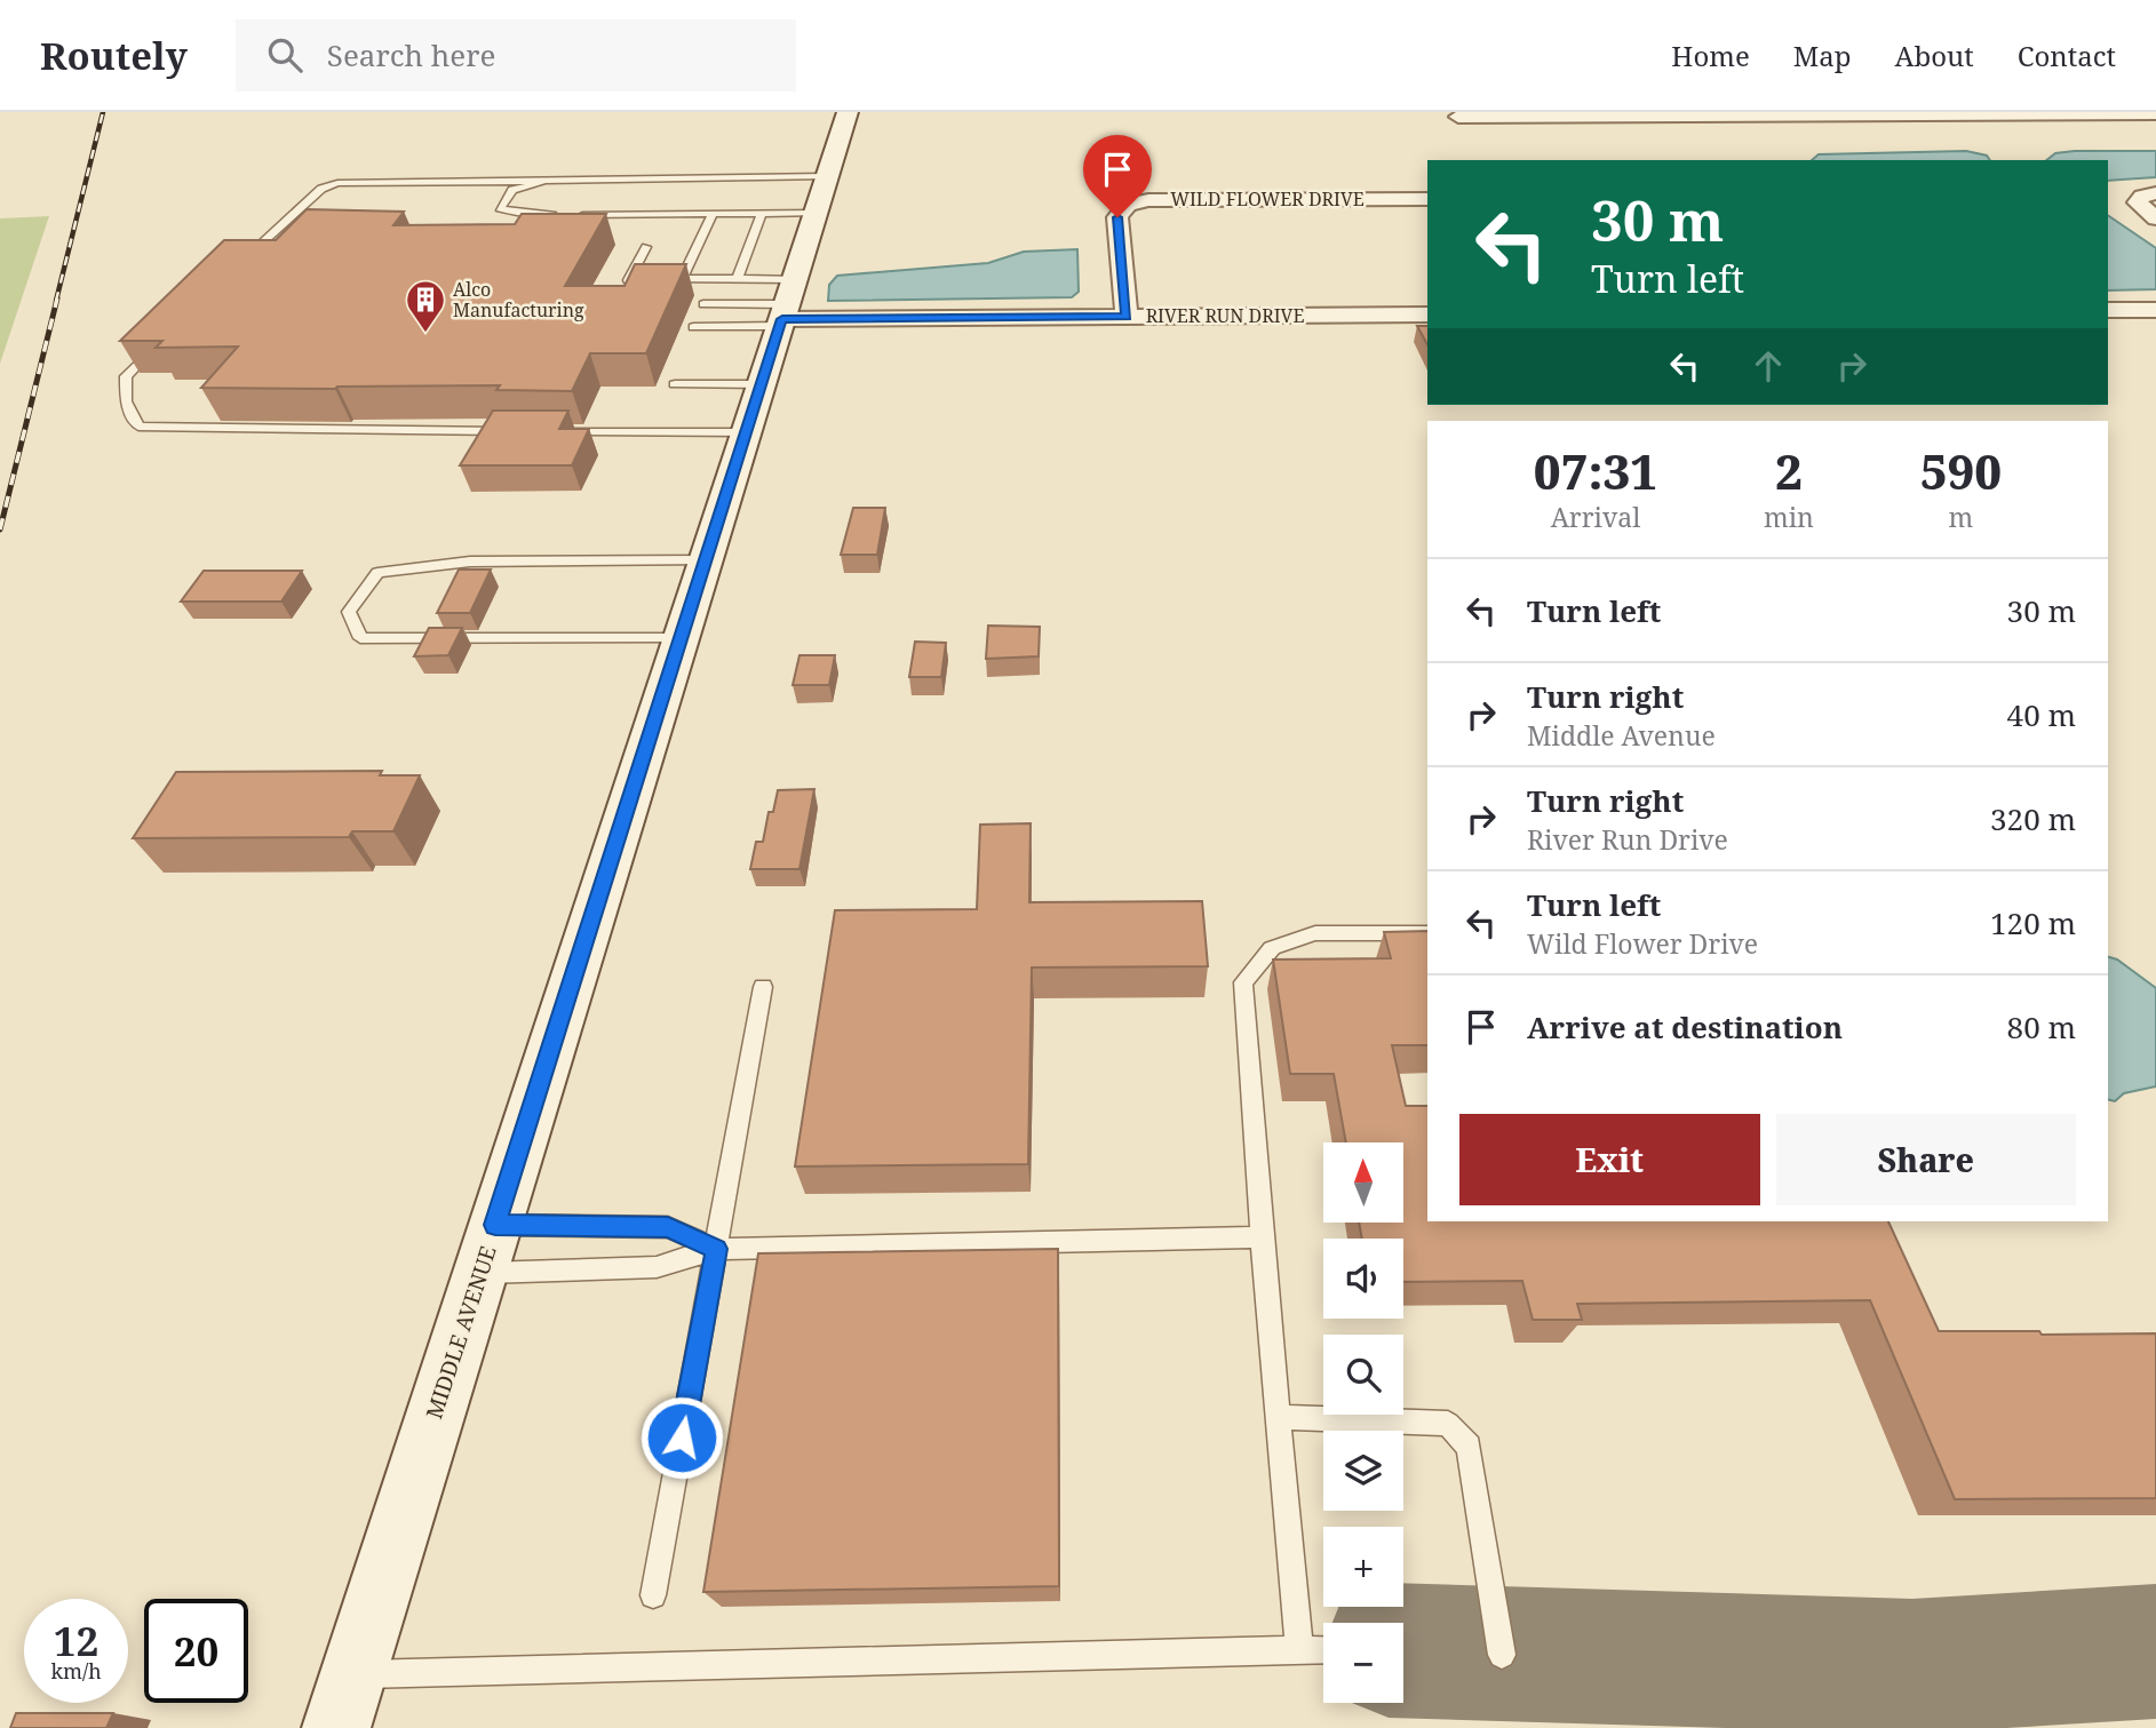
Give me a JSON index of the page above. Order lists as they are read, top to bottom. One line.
{"streets":{"street":["WILD FLOWER DRIVE","RIVER RUN DRIVE","MIDDLE AVENUE"]},"crossings":[["WILD FLOWER DRIVE","RIVER RUN DRIVE"],["RIVER RUN DRIVE","MIDDLE AVENUE"]],"places":{"building":["Alco Manufacturing"]},"north":"top","page":{"header":"Routely","search":"Search here","nav":["Home","Map","About","Contact"],"turn":["30 m","Turn left"],"eta":["07:31","Arrival","2","min","590","m"],"list":[{"name":"Turn left","value":"30 m"},{"name":"Turn right","note":"Middle Avenue","value":"40 m"},{"name":"Turn right","note":"River Run Drive","value":"320 m"},{"name":"Turn left","note":"Wild Flower Drive","value":"120 m"},{"name":"Arrive at destination","value":"80 m"}],"buttons":["Exit","Share"],"map_buttons":["+","−"],"speed":"12 km/h","limit":"20"}}
